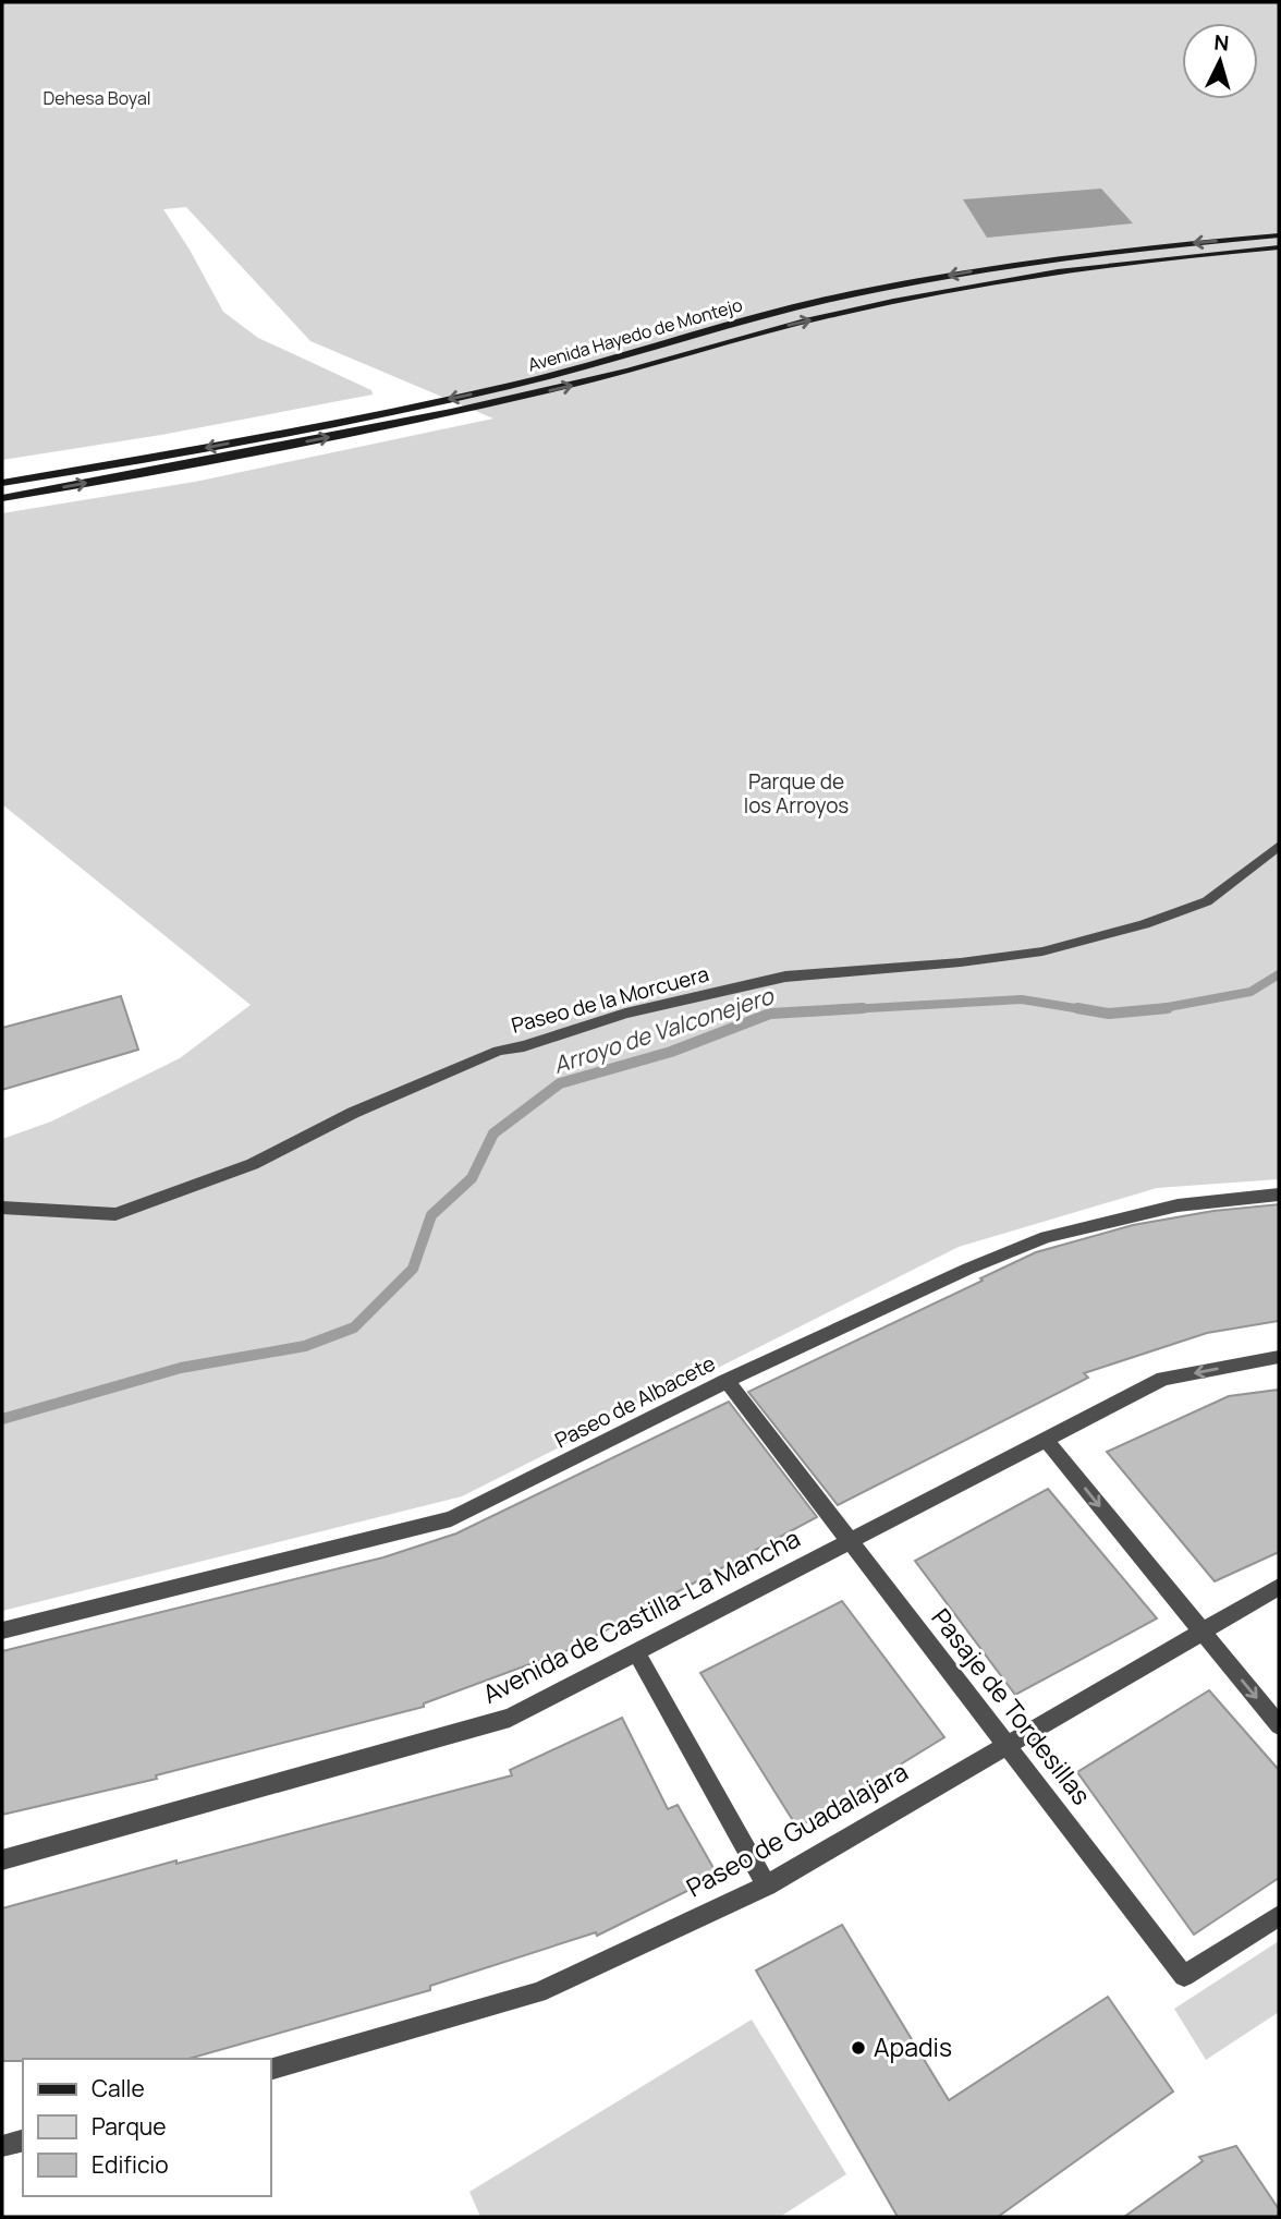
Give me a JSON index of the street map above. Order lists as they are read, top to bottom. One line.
{"streets":{"street":["Avenida Hayedo de Montejo","Paseo de la Morcuera","Paseo de Albacete","Avenida de Castilla-La Mancha","Pasaje de Tordesillas","Paseo de Guadalajara"]},"crossings":[["Paseo de Albacete","Pasaje de Tordesillas"],["Avenida de Castilla-La Mancha","Pasaje de Tordesillas"],["Pasaje de Tordesillas","Paseo de Guadalajara"]],"water":["Arroyo de Valconejero"],"parks":["Dehesa Boyal","Parque de los Arroyos"],"places":["Apadis"],"legend":["Calle","Parque","Edificio"],"north":"top"}
